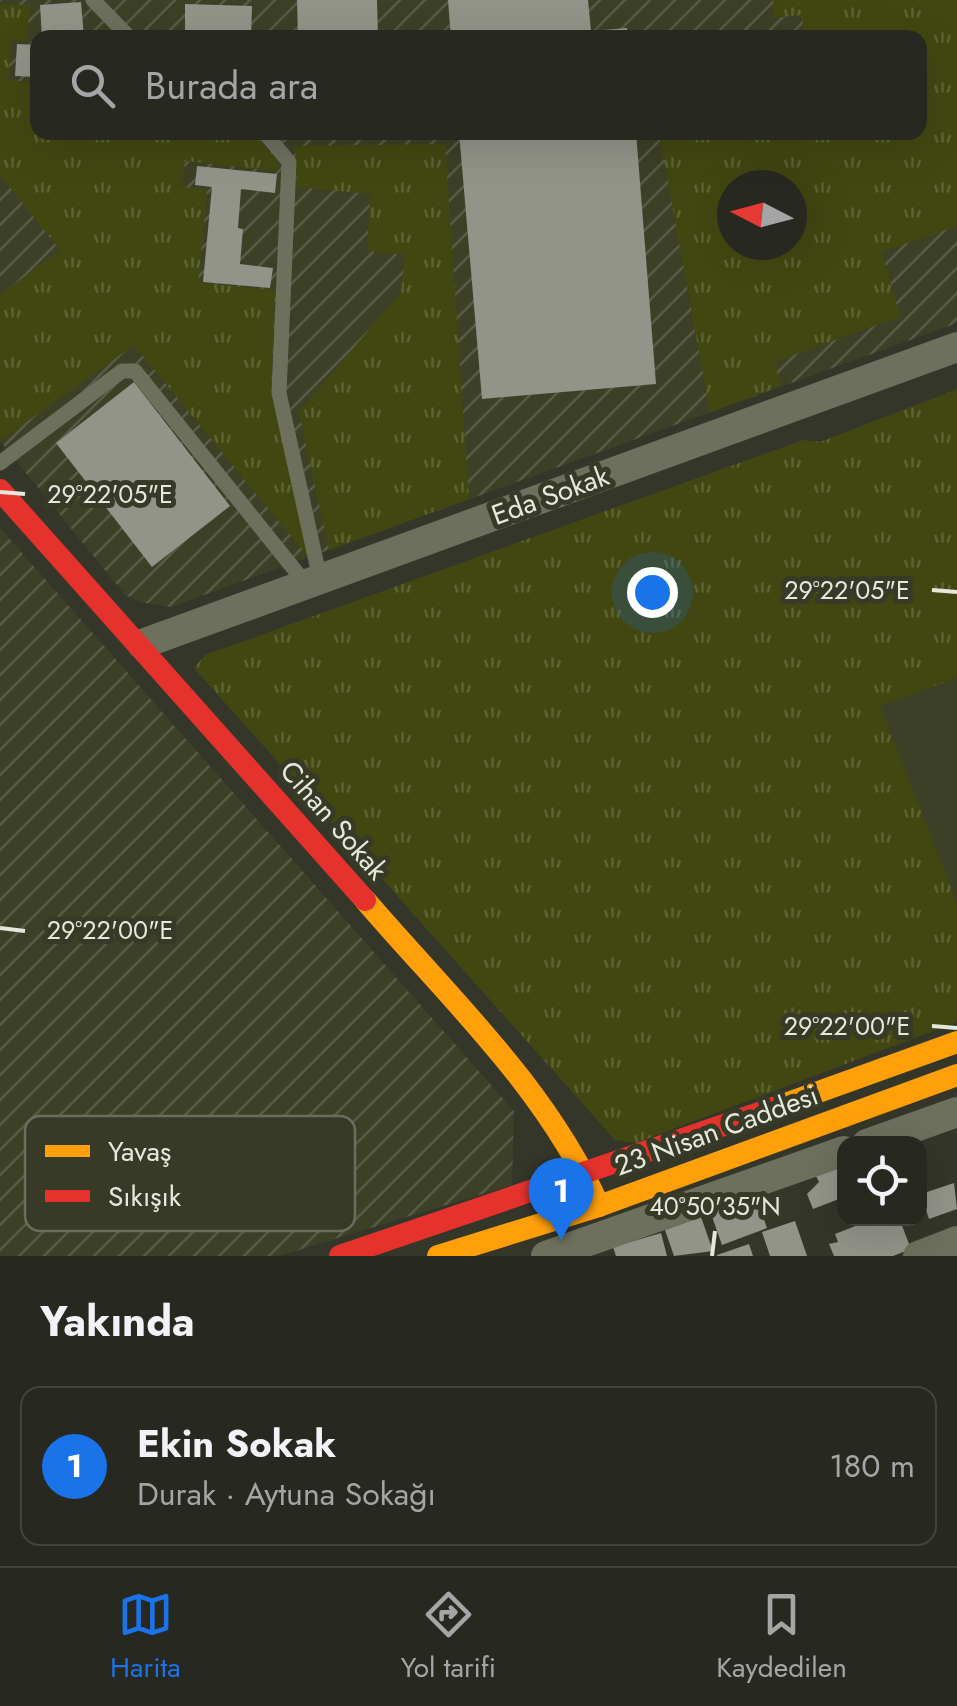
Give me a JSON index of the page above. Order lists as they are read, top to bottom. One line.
{"streets":{"street":["Eda Sokak","Cihan Sokak","23 Nisan Caddesi"]},"crossings":[["Eda Sokak","Cihan Sokak"],["Cihan Sokak","23 Nisan Caddesi"]],"legend":["Yavaş","Sıkışık"],"north":"left","page":{"search":"Burada ara","pins":"1","heading":"Yakında","list":[{"mark":"1","name":"Ekin Sokak","note":"Durak · Aytuna Sokağı","value":"180 m"}],"nav":["Harita","Yol tarifi","Kaydedilen"]},"coordinates":["29°22'05\"E","29°22'00\"E","40°50'35\"N"]}
